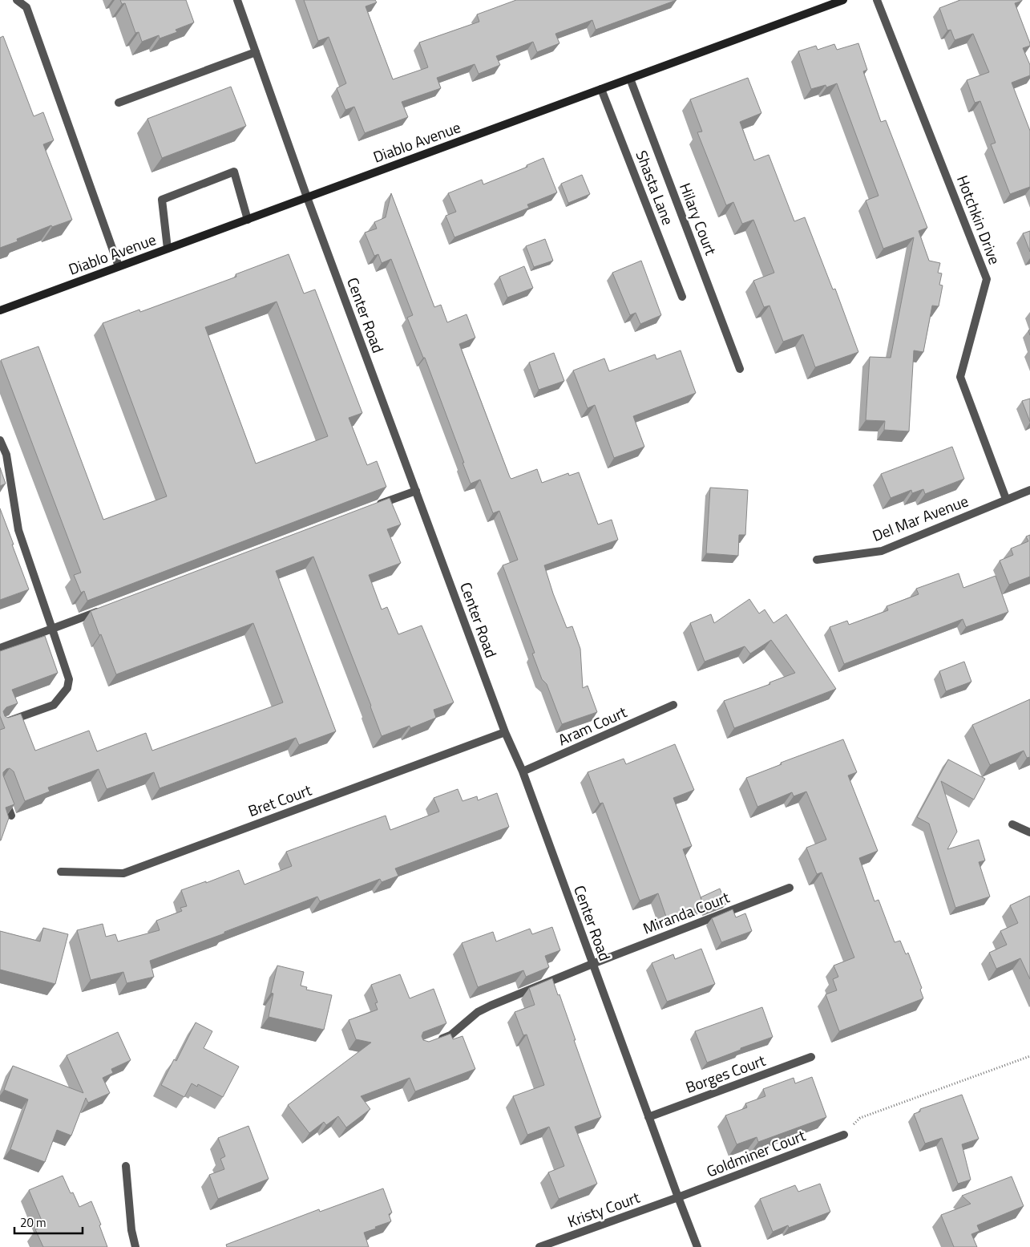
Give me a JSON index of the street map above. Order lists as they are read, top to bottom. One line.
{"streets":{"street":["Diablo Avenue","Shasta Lane","Hilary Court","Hotchkin Drive","Center Road","Del Mar Avenue","Aram Court","Bret Court","Miranda Court","Borges Court","Goldminer Court","Kristy Court"]},"crossings":[["Diablo Avenue","Shasta Lane"],["Diablo Avenue","Hilary Court"],["Diablo Avenue","Center Road"],["Hotchkin Drive","Del Mar Avenue"],["Center Road","Aram Court"],["Center Road","Bret Court"],["Center Road","Miranda Court"],["Center Road","Borges Court"],["Center Road","Goldminer Court"],["Center Road","Kristy Court"],["Goldminer Court","Kristy Court"]],"scale_bar":"20 m"}
